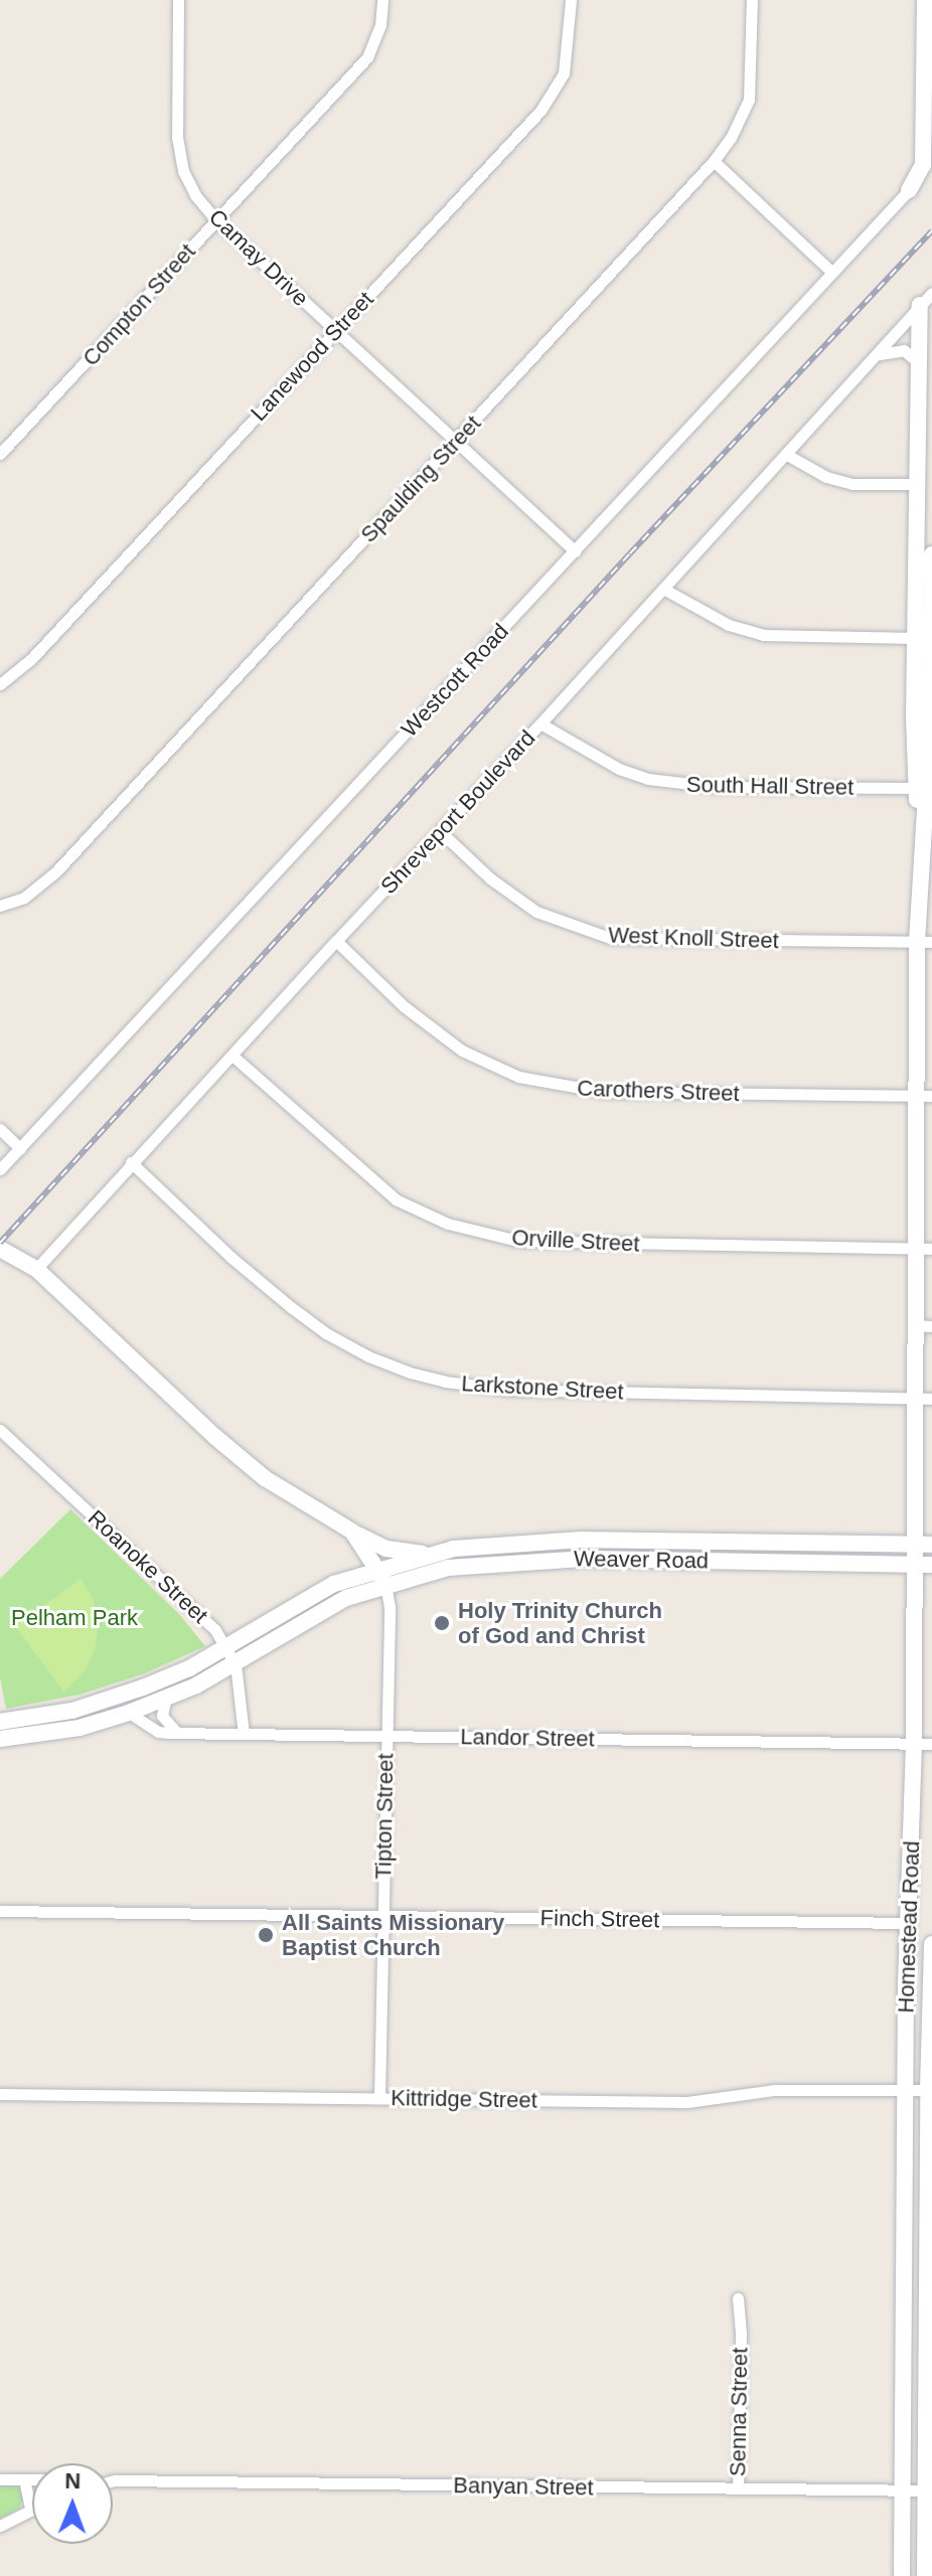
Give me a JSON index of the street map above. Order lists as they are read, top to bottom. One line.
{"streets":{"main road":["Weaver Road","Homestead Road"],"street":["Camay Drive","Compton Street","Lanewood Street","Spaulding Street","Westcott Road","South Hall Street","Shreveport Boulevard","West Knoll Street","Carothers Street","Orville Street","Larkstone Street","Roanoke Street","Landor Street","Tipton Street","Finch Street","Kittridge Street","Senna Street","Banyan Street"]},"crossings":[["Camay Drive","Compton Street"],["Camay Drive","Lanewood Street"],["Camay Drive","Spaulding Street"],["Camay Drive","Westcott Road"],["South Hall Street","Shreveport Boulevard"],["Shreveport Boulevard","West Knoll Street"],["Shreveport Boulevard","Carothers Street"],["Shreveport Boulevard","Orville Street"],["Shreveport Boulevard","Larkstone Street"],["West Knoll Street","Homestead Road"],["Carothers Street","Homestead Road"],["Orville Street","Homestead Road"],["Larkstone Street","Homestead Road"],["Weaver Road","Tipton Street"],["Weaver Road","Homestead Road"],["Roanoke Street","Landor Street"],["Landor Street","Tipton Street"],["Landor Street","Homestead Road"],["Tipton Street","Finch Street"],["Tipton Street","Kittridge Street"],["Finch Street","Homestead Road"],["Homestead Road","Kittridge Street"],["Homestead Road","Banyan Street"],["Senna Street","Banyan Street"]],"parks":["Pelham Park"],"places":["Holy Trinity Church of God and Christ","All Saints Missionary Baptist Church"],"north":"top"}
